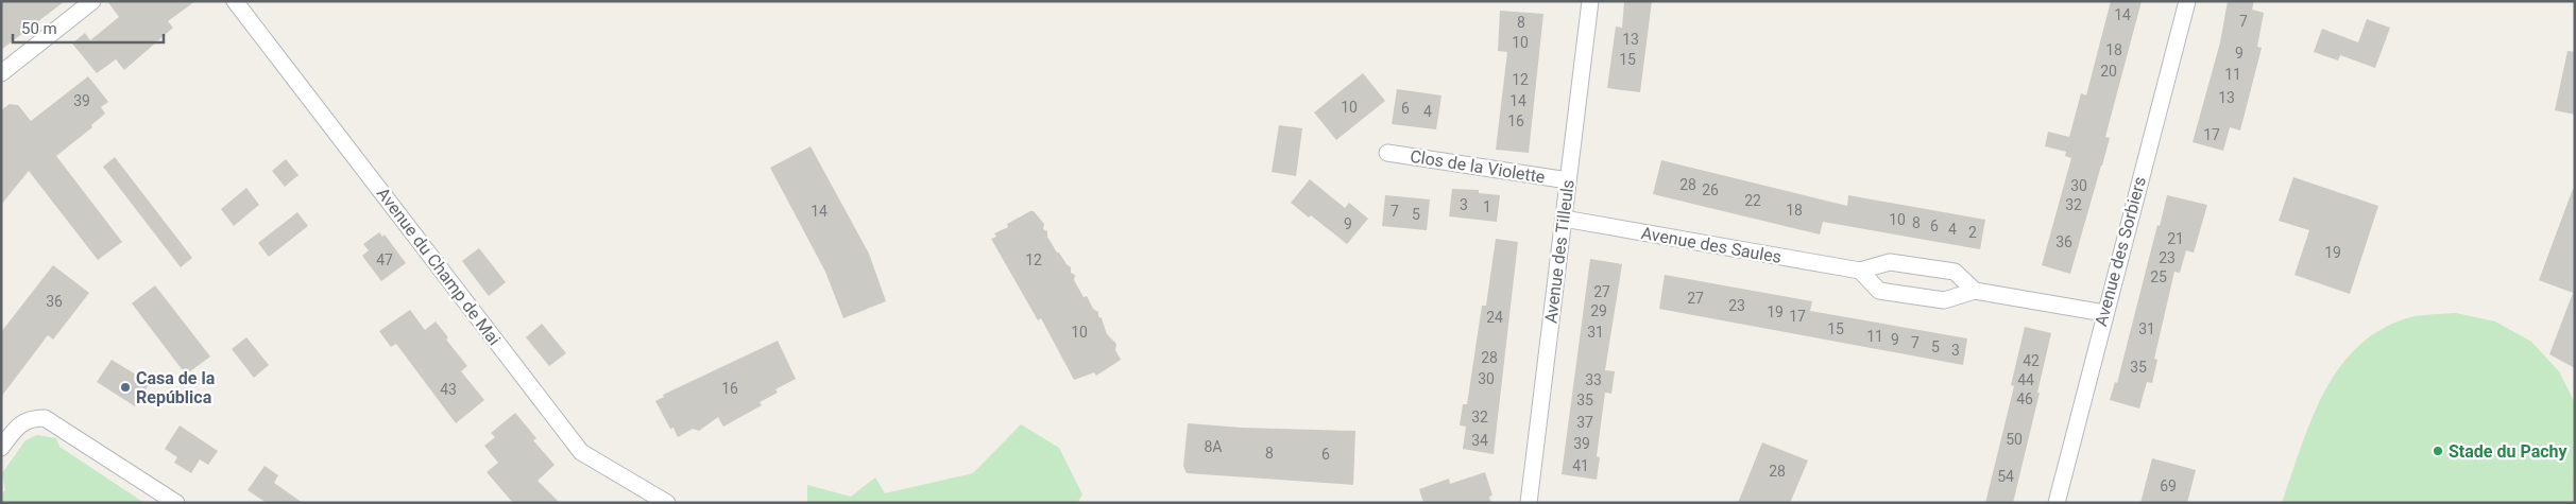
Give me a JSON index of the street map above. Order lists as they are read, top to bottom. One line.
{"streets":{"street":["Clos de la Violette","Avenue des Saules","Avenue des Tilleuls","Avenue des Sorbiers","Avenue du Champ de Mai"]},"crossings":[["Clos de la Violette","Avenue des Tilleuls"],["Avenue des Saules","Avenue des Tilleuls"]],"places":["Casa de la República","Stade du Pachy"],"house_numbers":["14","7","8","13","10","18","9","15","20","11","12","13","39","14","10","6","4","16","17","28","30","26","22","3","32","1","18","14","7","5","10","8","9","6","4","2","21","36","19","23","47","12","25","27","27","36","23","29","19","17","24","15","31","10","31","11","9","7","5","3","28","42","35","30","33","44","16","43","46","35","32","37","50","34","39","8A","8","6","41","28","54","69"],"scale_bar":"50 m"}
